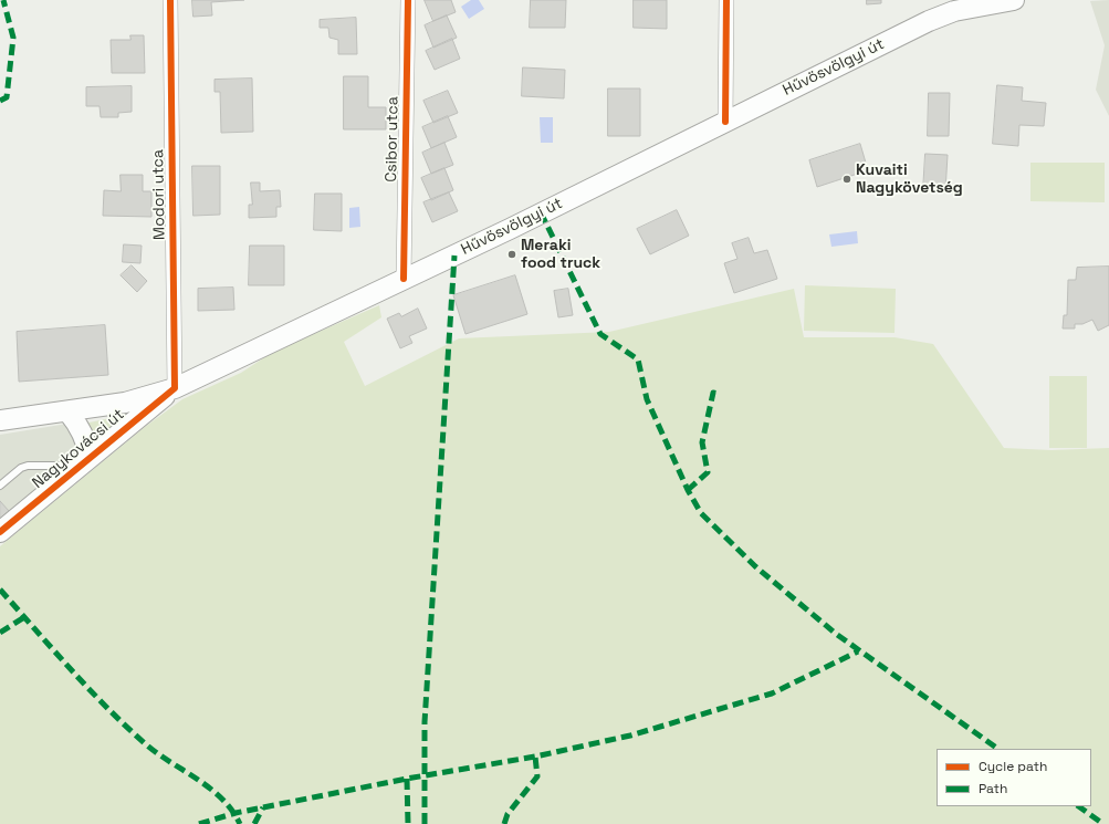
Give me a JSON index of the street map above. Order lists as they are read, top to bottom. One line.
{"streets":{"main road":["Hűvösvölgyi út","Nagykovácsi út"],"street":["Csibor utca","Modori utca"]},"crossings":[["Hűvösvölgyi út","Csibor utca"],["Hűvösvölgyi út","Modori utca"],["Hűvösvölgyi út","Nagykovácsi út"],["Modori utca","Nagykovácsi út"]],"places":["Kuvaiti Nagykövetség","Meraki food truck"],"legend":["Cycle path","Path"]}
